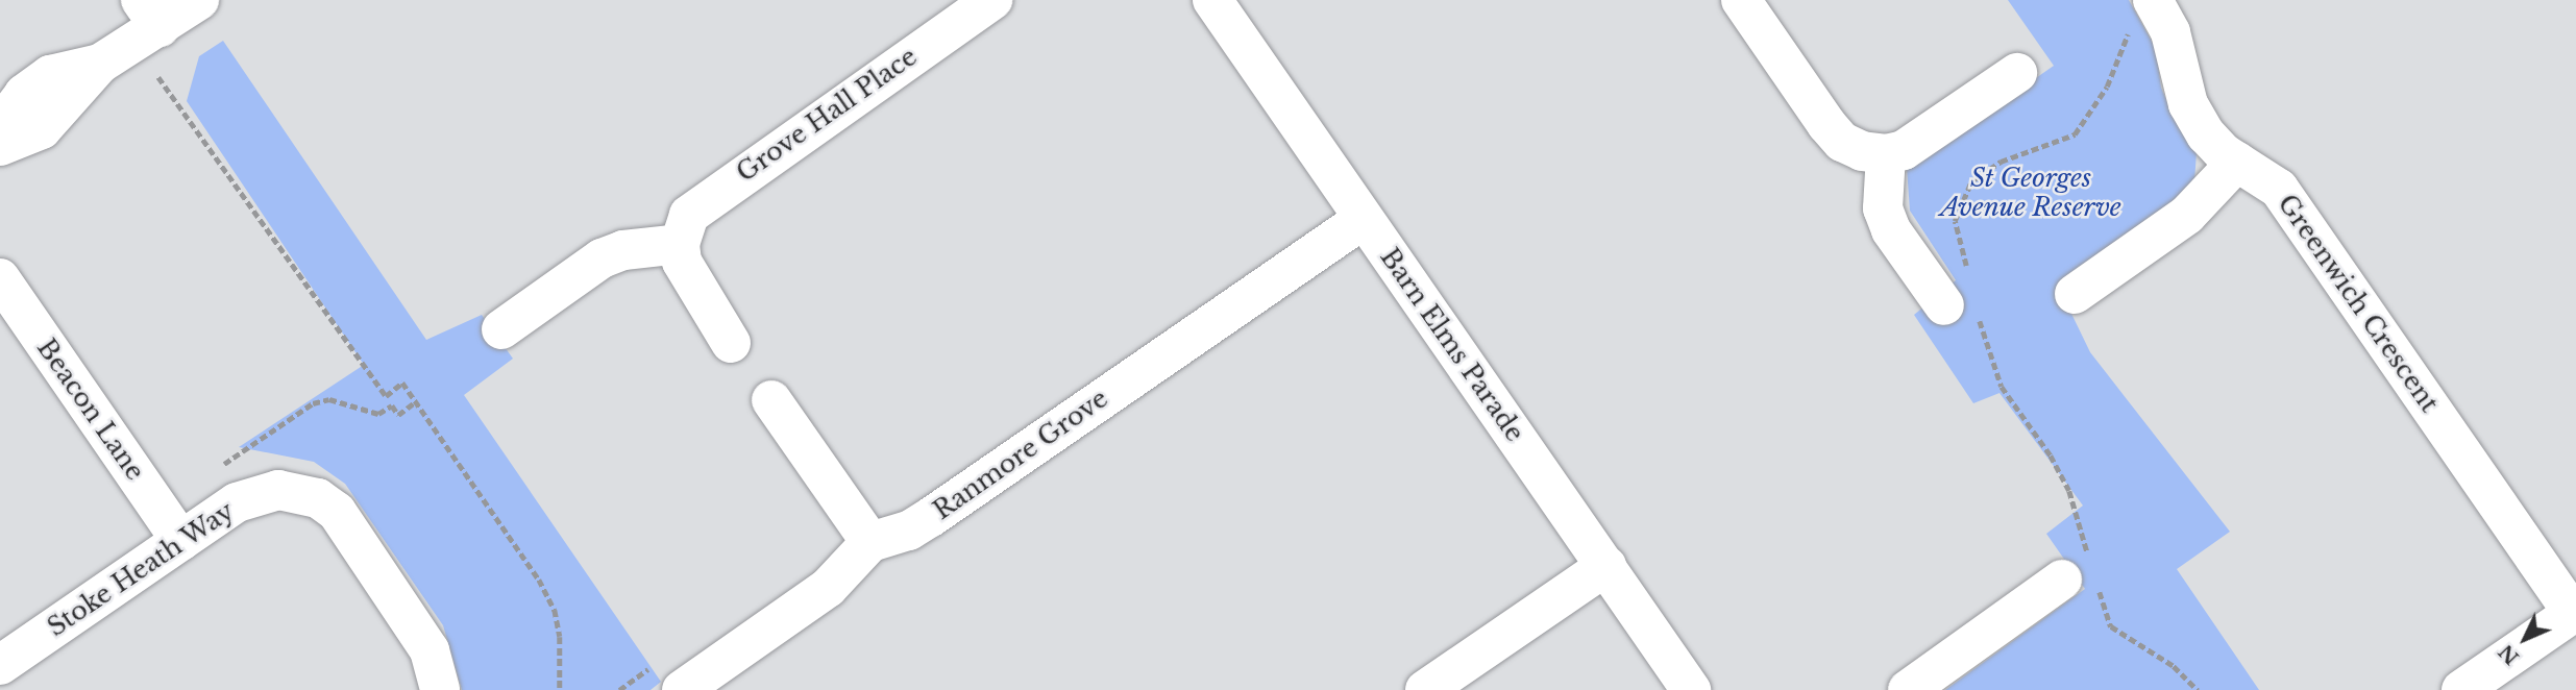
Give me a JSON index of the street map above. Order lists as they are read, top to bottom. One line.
{"streets":{"street":["Grove Hall Place","Greenwich Crescent","Barn Elms Parade","Beacon Lane","Ranmore Grove","Stoke Heath Way"]},"crossings":[["Barn Elms Parade","Ranmore Grove"],["Beacon Lane","Stoke Heath Way"]],"parks":["St Georges Avenue Reserve"],"north":"bottom left"}
